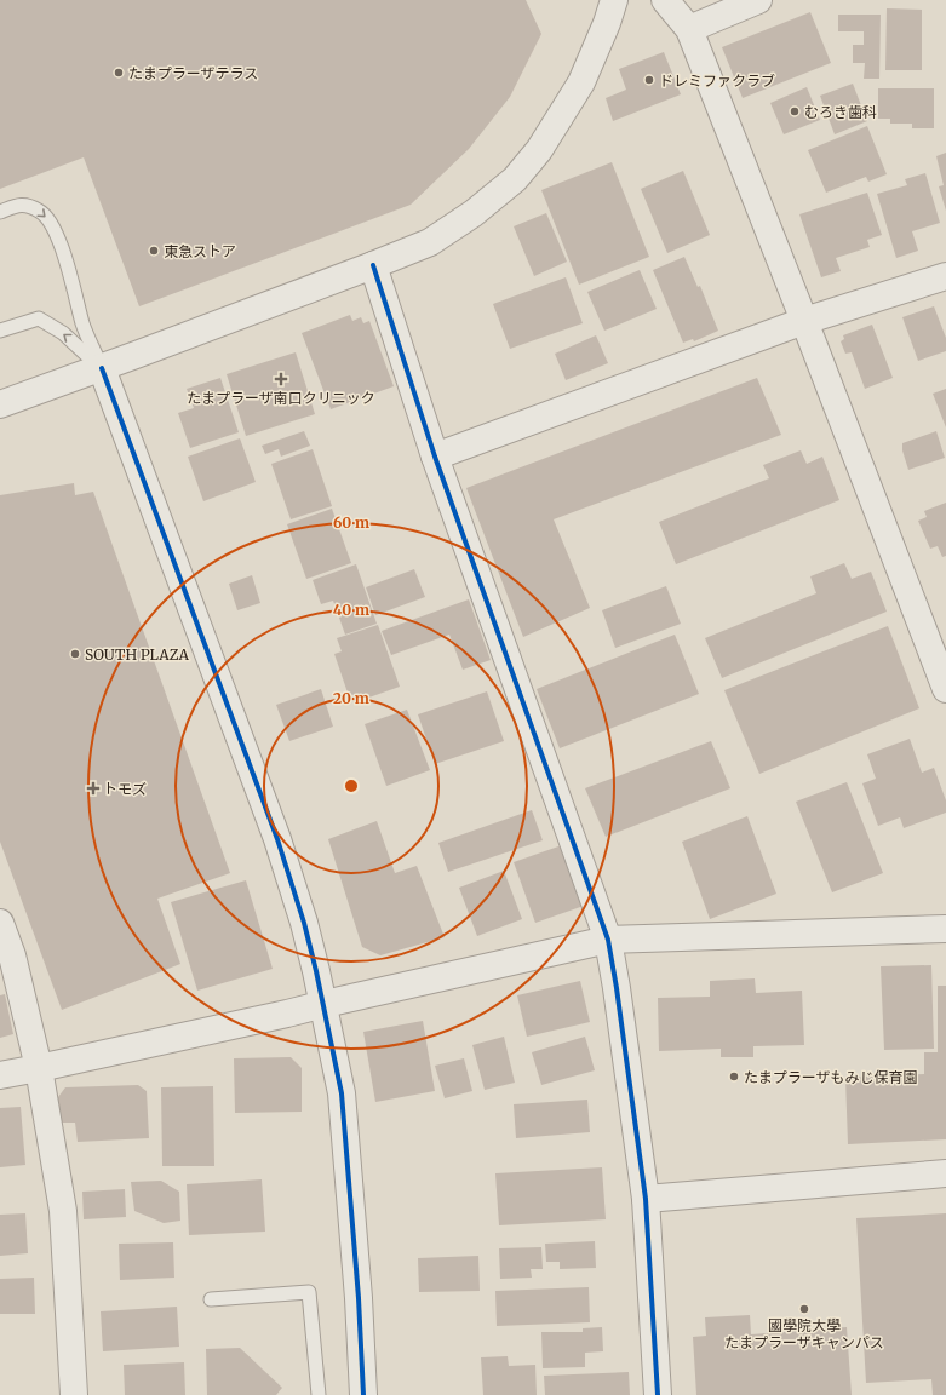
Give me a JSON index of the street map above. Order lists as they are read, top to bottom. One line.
{"places":{"other":["たまプラーザテラス","ドレミファクラブ","むろき歯科","東急ストア","SOUTH PLAZA","たまプラーザもみじ保育園","國學院大學 たまプラーザキャンパス"],"health":["たまプラーザ南口クリニック","トモズ"]},"rings":["60 m","40 m","20 m"]}
